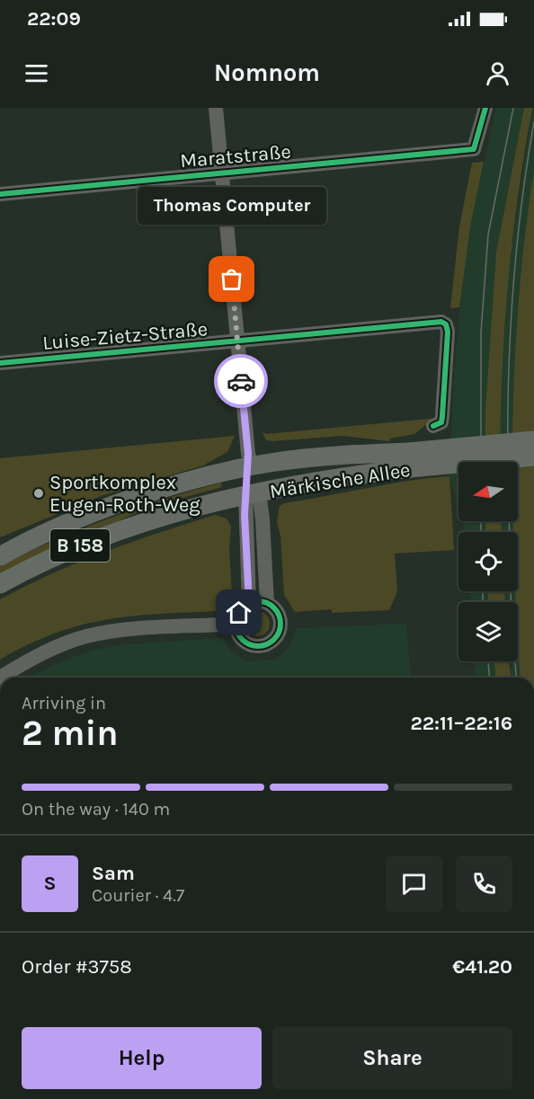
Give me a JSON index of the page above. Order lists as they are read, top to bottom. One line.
{"streets":{"main road":["Märkische Allee","B 158"],"street":["Maratstraße","Luise-Zietz-Straße"]},"places":["Thomas Computer","Sportkomplex Eugen-Roth-Weg"],"north":"left","page":{"status":"22:09","header":"Nomnom","bubble":"Thomas Computer","heading":["2 min","Arriving in","22:11–22:16"],"panel":["Sam","Courier · 4.7","Order #3758","€41.20"],"bar":"On the way · 140 m","round":"S","buttons":["Help","Share"]}}
